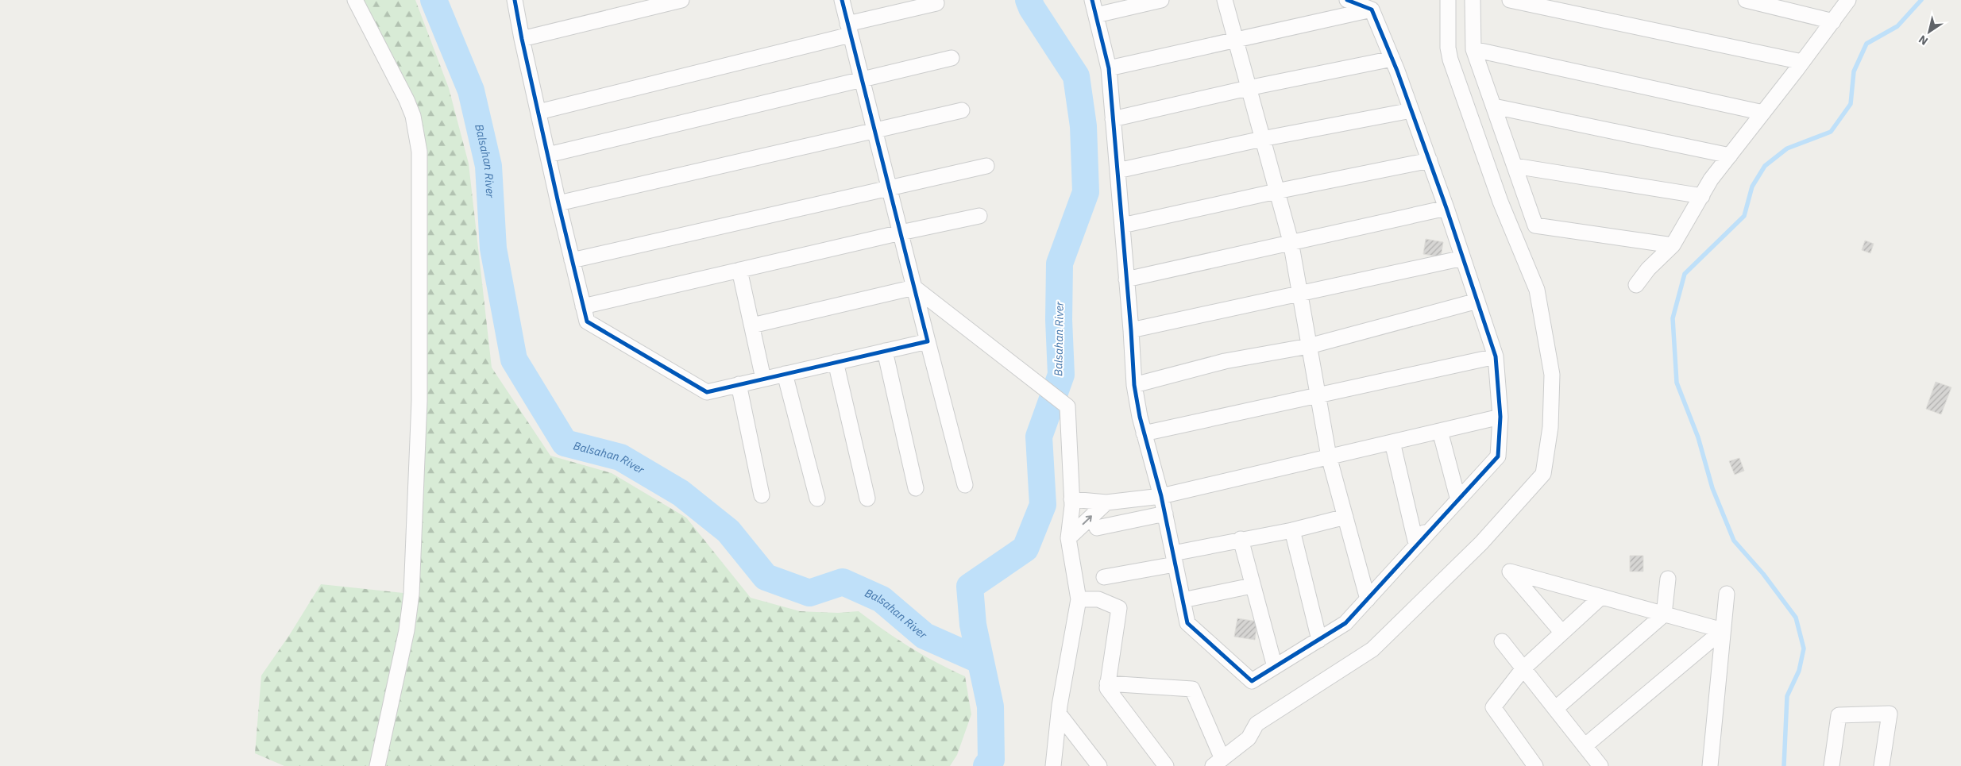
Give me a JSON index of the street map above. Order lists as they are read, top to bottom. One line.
{"water":["Balsahan River"],"north":"bottom left"}
